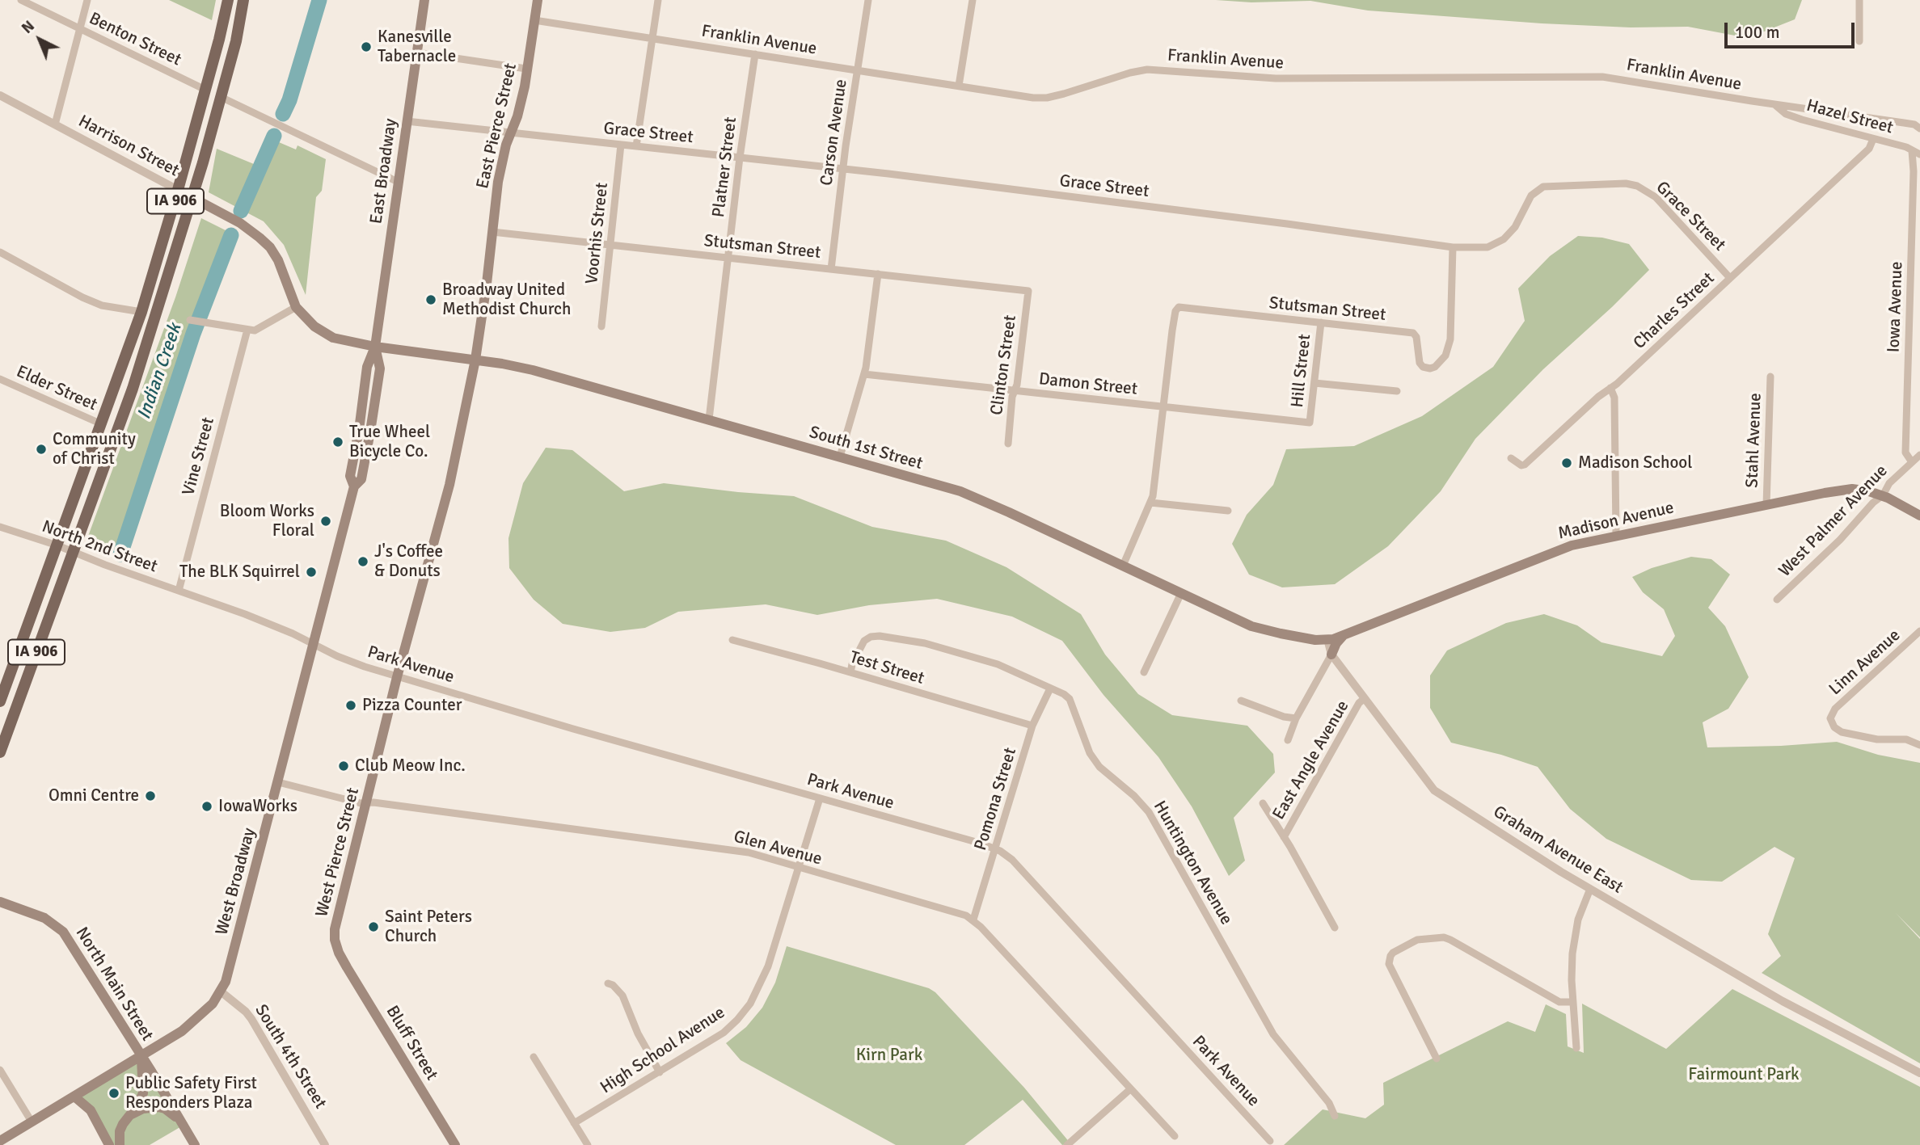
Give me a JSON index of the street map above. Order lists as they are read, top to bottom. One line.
{"streets":{"main road":["East Pierce Street","Harrison Street","East Broadway","IA 906","South 1st Street","Madison Avenue","West Pierce Street","West Broadway","North Main Street","Bluff Street"],"street":["Benton Street","Franklin Avenue","Hazel Street","Carson Avenue","Grace Street","Platner Street","Voorhis Street","Stutsman Street","Iowa Avenue","Charles Street","Clinton Street","Hill Street","Damon Street","Elder Street","Stahl Avenue","Vine Street","West Palmer Avenue","North 2nd Street","Linn Avenue","Park Avenue","Test Street","East Angle Avenue","Pomona Street","Glen Avenue","Graham Avenue East","Huntington Avenue","High School Avenue","South 4th Street"]},"crossings":[["Benton Street","IA 906"],["Franklin Avenue","Hazel Street"],["Franklin Avenue","East Pierce Street"],["Franklin Avenue","Carson Avenue"],["Franklin Avenue","Platner Street"],["Hazel Street","Iowa Avenue"],["Hazel Street","Charles Street"],["East Pierce Street","Grace Street"],["East Pierce Street","Stutsman Street"],["East Pierce Street","South 1st Street"],["East Pierce Street","West Pierce Street"],["Carson Avenue","Grace Street"],["Carson Avenue","Stutsman Street"],["Grace Street","Platner Street"],["Grace Street","East Broadway"],["Grace Street","Voorhis Street"],["Grace Street","Stutsman Street"],["Grace Street","Charles Street"],["Harrison Street","IA 906"],["Harrison Street","South 1st Street"],["Platner Street","Stutsman Street"],["Platner Street","South 1st Street"],["East Broadway","South 1st Street"],["East Broadway","West Broadway"],["IA 906","Elder Street"],["IA 906","North 2nd Street"],["Voorhis Street","Stutsman Street"],["Stutsman Street","Clinton Street"],["Stutsman Street","Hill Street"],["Stutsman Street","Damon Street"],["Iowa Avenue","West Palmer Avenue"],["Clinton Street","Damon Street"],["Hill Street","Damon Street"],["Stahl Avenue","Madison Avenue"],["South 1st Street","Madison Avenue"],["South 1st Street","Graham Avenue East"],["South 1st Street","West Pierce Street"],["South 1st Street","West Broadway"],["Vine Street","North 2nd Street"],["Madison Avenue","West Palmer Avenue"],["Madison Avenue","Graham Avenue East"],["North 2nd Street","Park Avenue"],["North 2nd Street","West Broadway"],["Park Avenue","Pomona Street"],["Park Avenue","West Pierce Street"],["Park Avenue","West Broadway"],["Park Avenue","High School Avenue"],["Test Street","Pomona Street"],["Test Street","Huntington Avenue"],["East Angle Avenue","Graham Avenue East"],["Pomona Street","Glen Avenue"],["Pomona Street","Huntington Avenue"],["Glen Avenue","West Pierce Street"],["Glen Avenue","West Broadway"],["Glen Avenue","High School Avenue"],["West Pierce Street","Bluff Street"],["West Broadway","North Main Street"],["West Broadway","South 4th Street"]],"water":["Indian Creek"],"parks":["Kirn Park","Fairmount Park"],"places":["Kanesville Tabernacle","Broadway United Methodist Church","True Wheel Bicycle Co.","Community of Christ","Madison School","Bloom Works Floral","J's Coffee & Donuts","The BLK Squirrel","Pizza Counter","Club Meow Inc.","Omni Centre","IowaWorks","Saint Peters Church","Public Safety First Responders Plaza"],"scale_bar":"100 m","north":"top left"}
